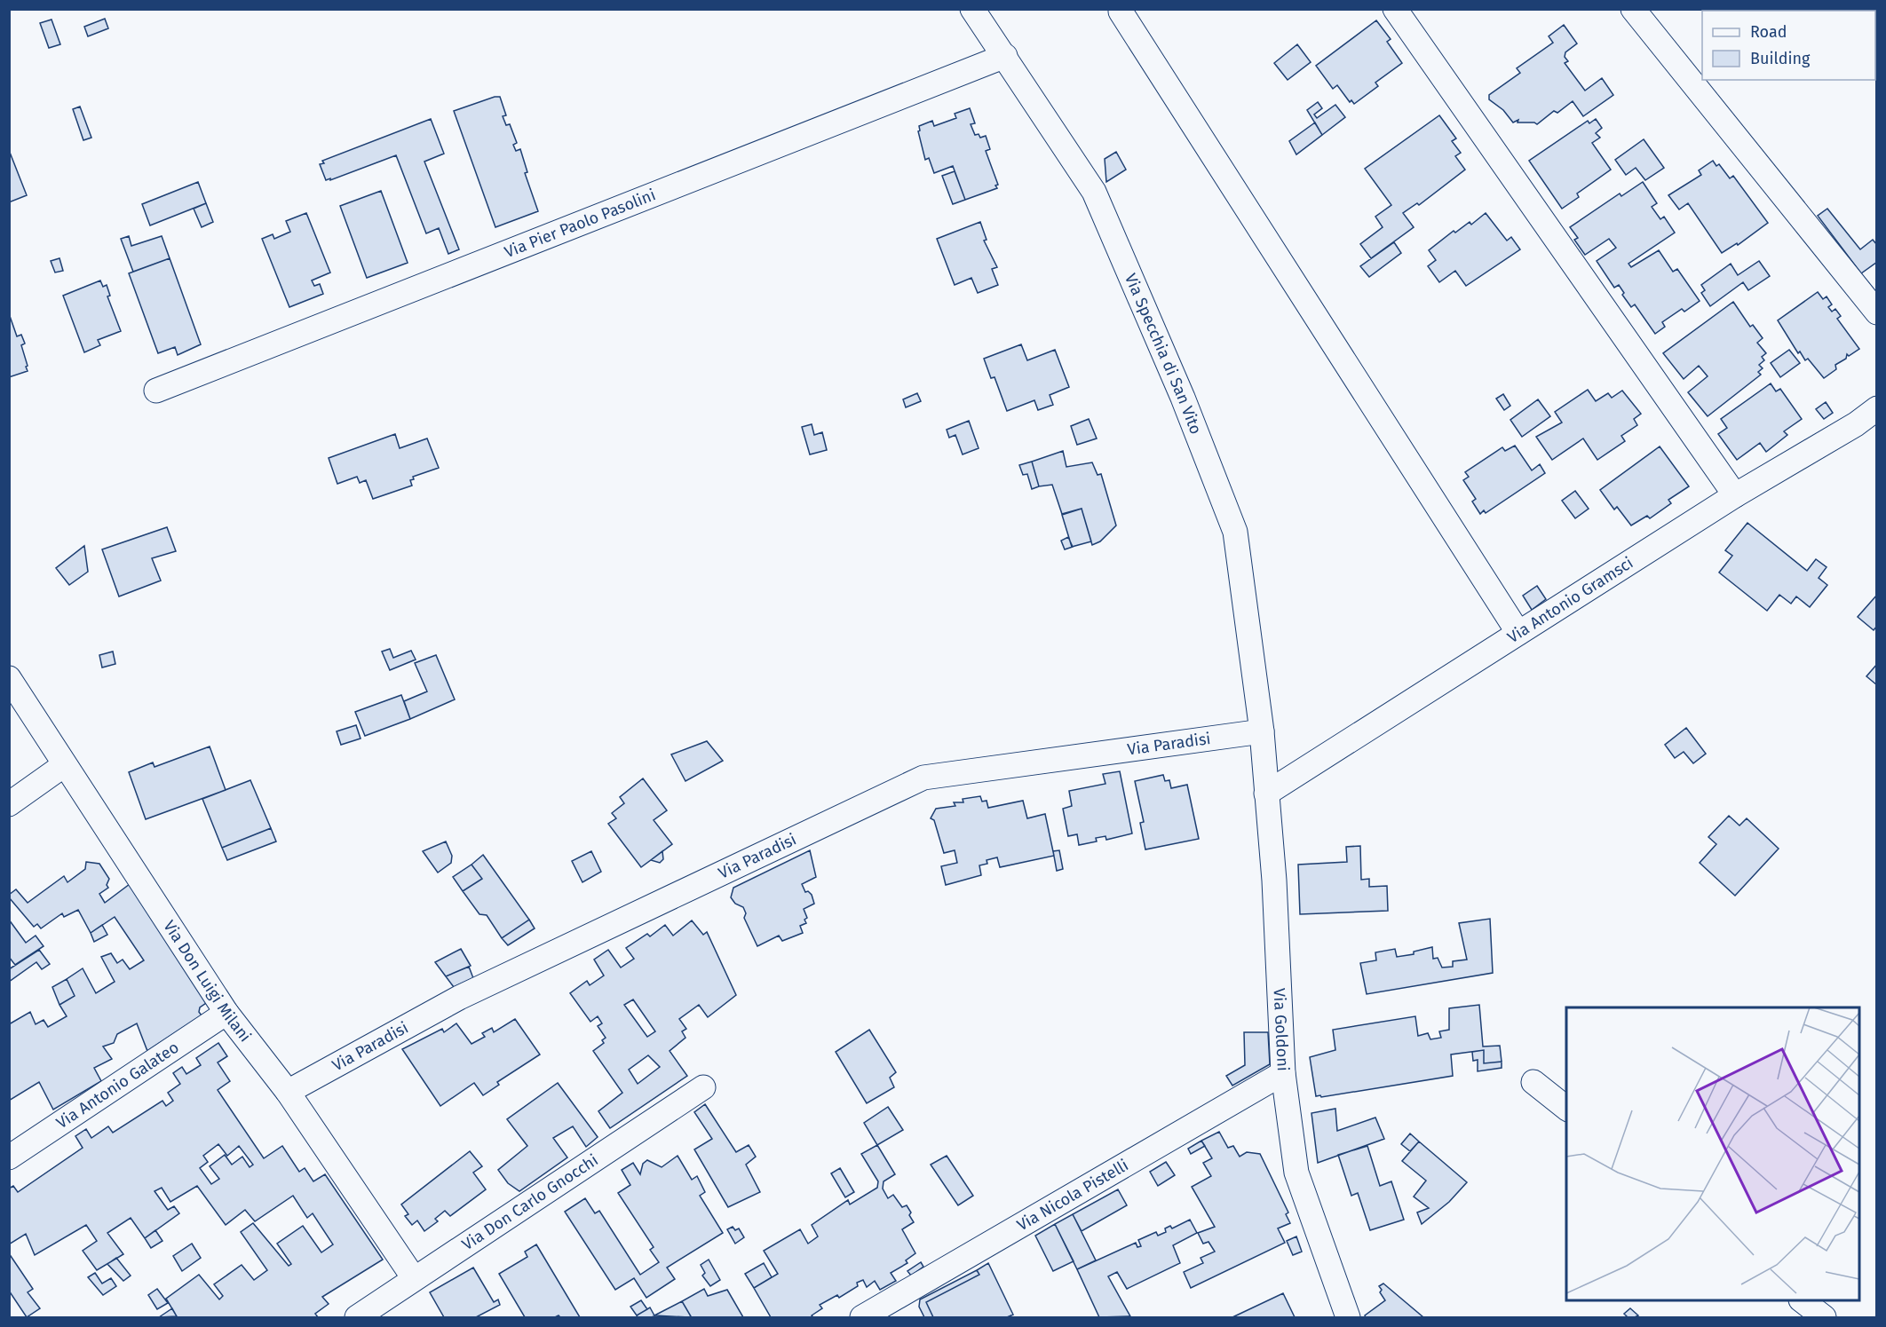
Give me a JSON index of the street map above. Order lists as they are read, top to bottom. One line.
{"streets":{"street":["Via Pier Paolo Pasolini","Via Specchia di San Vito","Via Antonio Gramsci","Via Paradisi","Via Don Luigi Milani","Via Goldoni","Via Antonio Galateo","Via Nicola Pistelli","Via Don Carlo Gnocchi"]},"crossings":[["Via Pier Paolo Pasolini","Via Specchia di San Vito"],["Via Specchia di San Vito","Via Paradisi"],["Via Specchia di San Vito","Via Goldoni"],["Via Antonio Gramsci","Via Goldoni"],["Via Paradisi","Via Don Luigi Milani"],["Via Paradisi","Via Goldoni"],["Via Don Luigi Milani","Via Antonio Galateo"],["Via Don Luigi Milani","Via Don Carlo Gnocchi"],["Via Goldoni","Via Nicola Pistelli"]],"legend":["Road","Building"]}
